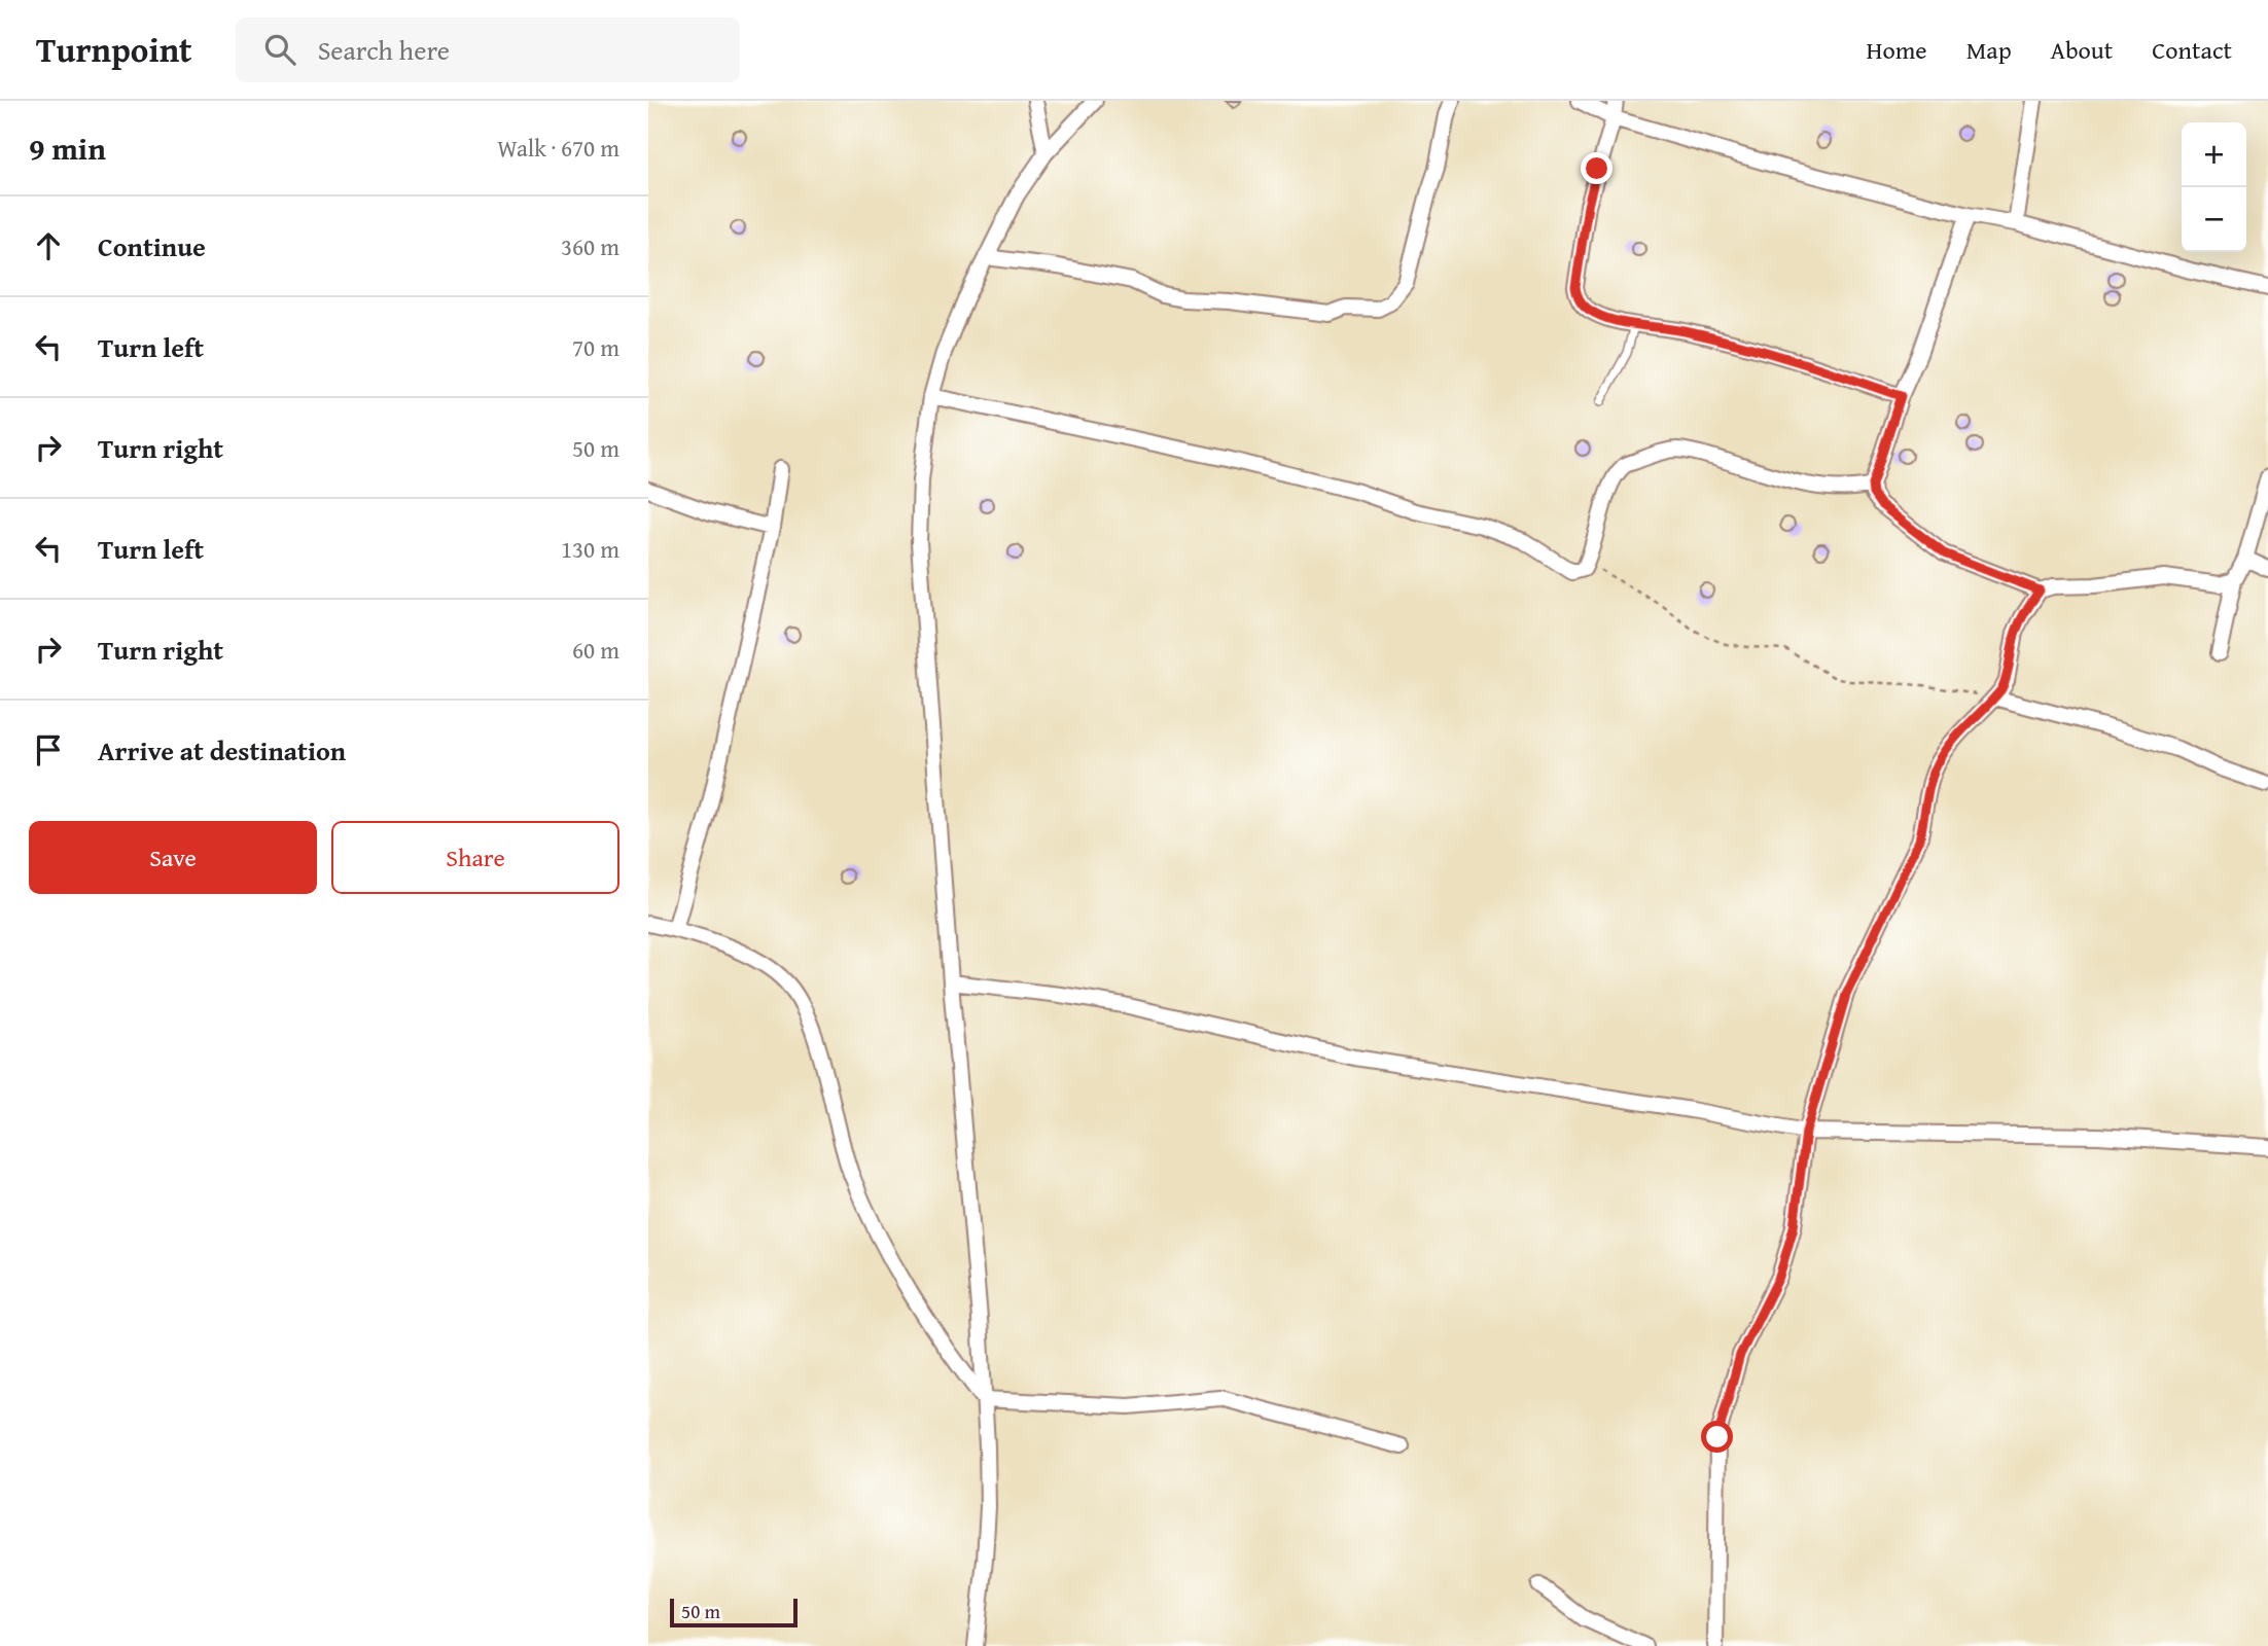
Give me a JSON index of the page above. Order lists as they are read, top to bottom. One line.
{"scale_bar":"50 m","page":{"header":"Turnpoint","search":"Search here","nav":["Home","Map","About","Contact"],"heading":["9 min","Walk · 670 m"],"map_buttons":["+","−"],"list":[["Continue","360 m"],["Turn left","70 m"],["Turn right","50 m"],["Turn left","130 m"],["Turn right","60 m"],"Arrive at destination"],"buttons":["Save","Share"],"scale":"50 m"}}
